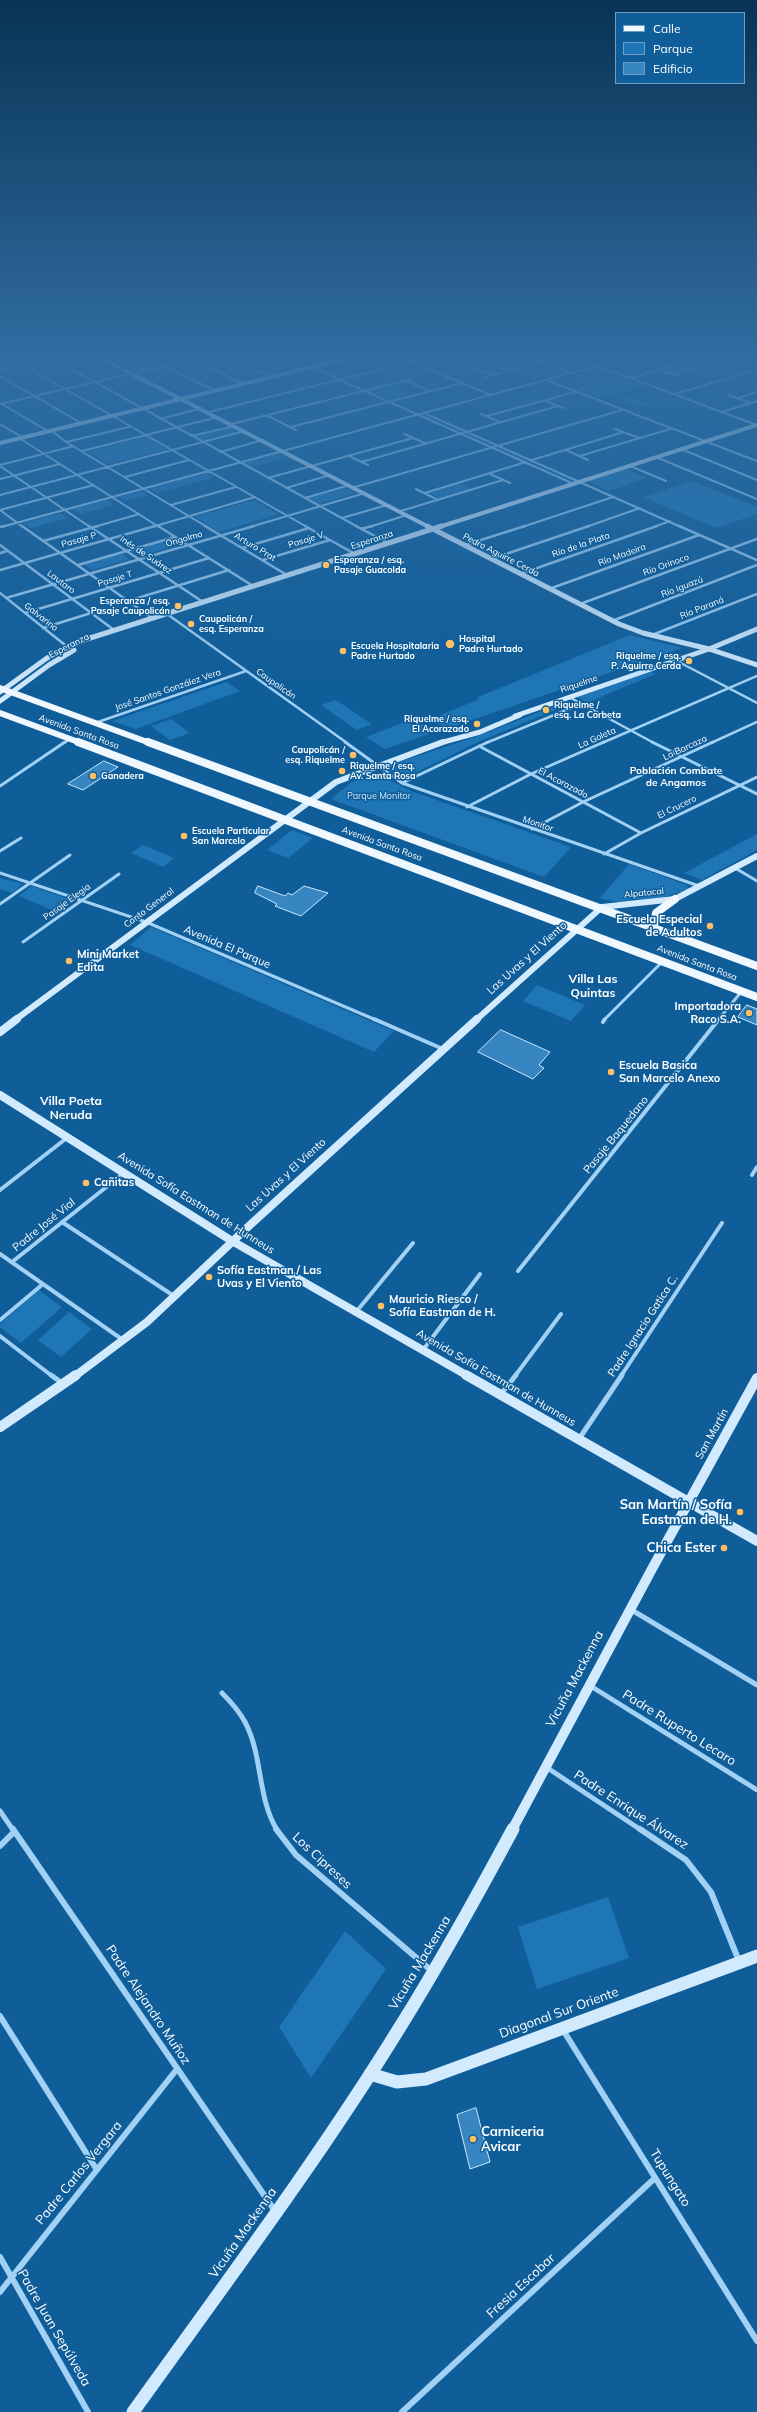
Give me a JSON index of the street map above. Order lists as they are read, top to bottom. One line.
{"streets":{"main road":["Avenida Santa Rosa"],"street":["Ongolmo","Pasaje P","Pasaje V","Esperanza","Río de la Plata","Arturo Prat","Inés de Suárez","Pedro Aguirre Cerda","Río Madeira","Río Orinoco","Pasaje T","Lautaro","Río Iguazú","Río Paraná","Galvarino","Caupolicán","Riquelme","José Santos González Vera","La Goleta","La Barcaza","El Acorazado","El Crucero","Monitor","Alpatacal","Pasaje Elegia","Canto General","Avenida El Parque","Las Uvas y El Viento","Pasaje Baquedano","Avenida Sofía Eastman de Hunneus","Padre José Vial","Padre Ignacio Gatica C.","San Martín","Vicuña Mackenna","Padre Ruperto Lecaro","Padre Enrique Álvarez","Los Cipreses","Padre Alejandro Muñoz","Diagonal Sur Oriente","Padre Carlos Vergara","Tupungato","Fresia Escobar","Padre Juan Sepúlveda"]},"crossings":[["Ongolmo","Arturo Prat"],["Ongolmo","Inés de Suárez"],["Ongolmo","Pedro Aguirre Cerda"],["Ongolmo","Lautaro"],["Ongolmo","Galvarino"],["Pasaje P","Arturo Prat"],["Pasaje P","Inés de Suárez"],["Pasaje P","Lautaro"],["Pasaje V","Arturo Prat"],["Esperanza","Arturo Prat"],["Esperanza","Inés de Suárez"],["Esperanza","Pedro Aguirre Cerda"],["Esperanza","Lautaro"],["Esperanza","Galvarino"],["Esperanza","Caupolicán"],["Esperanza","Avenida Santa Rosa"],["Río de la Plata","Pedro Aguirre Cerda"],["Inés de Suárez","Pasaje T"],["Pedro Aguirre Cerda","Río Madeira"],["Pedro Aguirre Cerda","Río Orinoco"],["Pedro Aguirre Cerda","Río Iguazú"],["Pedro Aguirre Cerda","Río Paraná"],["Pedro Aguirre Cerda","Riquelme"],["Pasaje T","Lautaro"],["Pasaje T","Galvarino"],["Caupolicán","Riquelme"],["Caupolicán","José Santos González Vera"],["Caupolicán","Monitor"],["Riquelme","Avenida Santa Rosa"],["Riquelme","El Acorazado"],["Riquelme","Monitor"],["Riquelme","Canto General"],["José Santos González Vera","Avenida Santa Rosa"],["Avenida Santa Rosa","Alpatacal"],["Avenida Santa Rosa","Canto General"],["Avenida Santa Rosa","Las Uvas y El Viento"],["Avenida Santa Rosa","Pasaje Baquedano"],["La Goleta","El Acorazado"],["La Goleta","Monitor"],["La Barcaza","El Acorazado"],["La Barcaza","Monitor"],["El Acorazado","El Crucero"],["El Crucero","Monitor"],["Monitor","Alpatacal"],["Pasaje Elegia","Avenida El Parque"],["Canto General","Avenida El Parque"],["Avenida El Parque","Las Uvas y El Viento"],["Las Uvas y El Viento","Avenida Sofía Eastman de Hunneus"],["Avenida Sofía Eastman de Hunneus","Padre José Vial"],["Avenida Sofía Eastman de Hunneus","Padre Ignacio Gatica C."],["Avenida Sofía Eastman de Hunneus","San Martín"],["Avenida Sofía Eastman de Hunneus","Vicuña Mackenna"],["San Martín","Vicuña Mackenna"],["Vicuña Mackenna","Padre Ruperto Lecaro"],["Vicuña Mackenna","Padre Enrique Álvarez"],["Vicuña Mackenna","Los Cipreses"],["Vicuña Mackenna","Padre Alejandro Muñoz"],["Vicuña Mackenna","Diagonal Sur Oriente"],["Padre Enrique Álvarez","Diagonal Sur Oriente"],["Padre Alejandro Muñoz","Padre Carlos Vergara"],["Diagonal Sur Oriente","Tupungato"],["Padre Carlos Vergara","Padre Juan Sepúlveda"],["Tupungato","Fresia Escobar"]],"districts":["Población Combate de Angamos","Villa Las Quintas","Villa Poeta Neruda"],"parks":["Parque Monitor"],"places":["Esperanza / esq. Pasaje Guacolda","Esperanza / esq. Pasaje Caupolicán","Caupolicán / esq. Esperanza","Hospital Padre Hurtado","Escuela Hospitalaria Padre Hurtado","Riquelme / esq. P. Aguirre Cerda","Riquelme / esq. La Corbeta","Riquelme / esq. El Acorazado","Caupolicán / esq. Riquelme","Riquelme / esq. Av. Santa Rosa","Ganadera","Escuela Particular San Marcelo","Escuela Especial de Adultos","Mini Market Edita","Importadora Raco S.A.","Escuela Basica San Marcelo Anexo","Cañitas","Sofía Eastman / Las Uvas y El Viento","Mauricio Riesco / Sofía Eastman de H.","San Martín / Sofía Eastman de H.","Chica Ester","Carniceria Avicar"],"legend":["Calle","Parque","Edificio"]}
